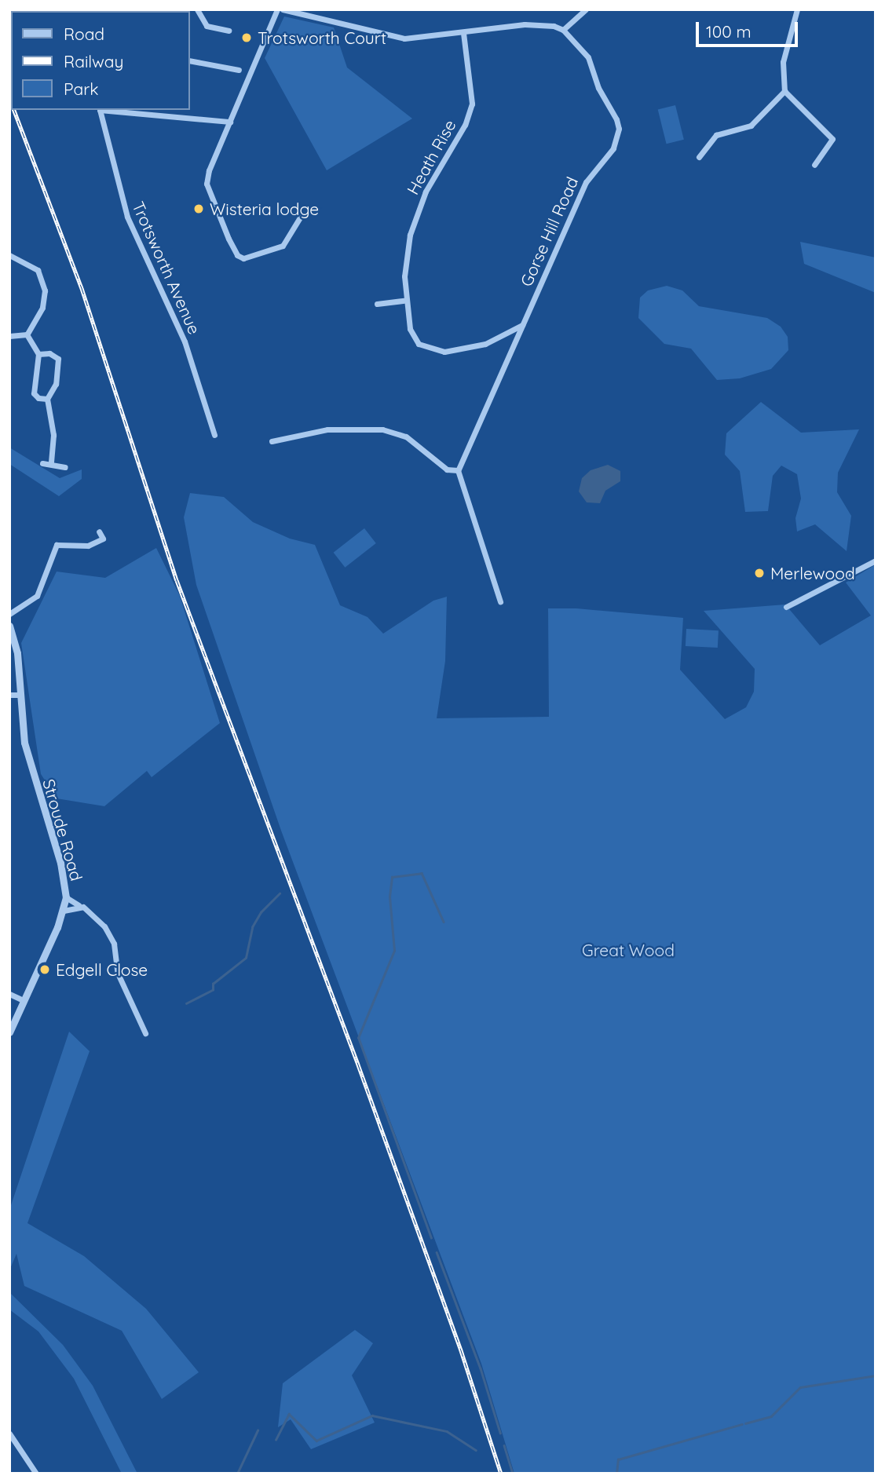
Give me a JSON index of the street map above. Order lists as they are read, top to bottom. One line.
{"streets":{"street":["Heath Rise","Gorse Hill Road","Trotsworth Avenue","Stroude Road"]},"crossings":[["Heath Rise","Gorse Hill Road"]],"parks":["Great Wood"],"places":["Trotsworth Court","Wisteria lodge","Merlewood","Edgell Close"],"legend":["Road","Railway","Park"],"scale_bar":"100 m"}
